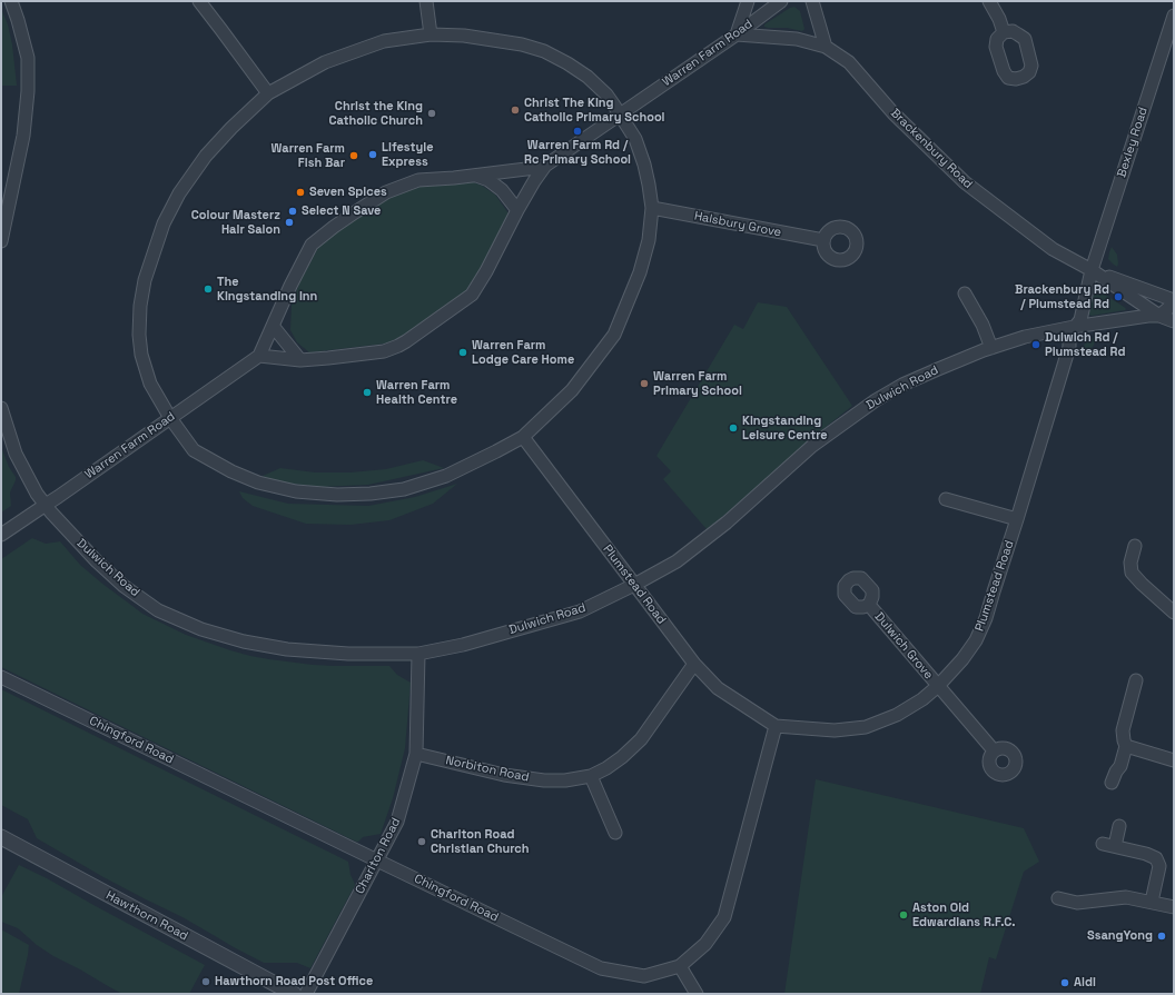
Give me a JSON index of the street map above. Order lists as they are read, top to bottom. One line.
{"streets":{"street":["Warren Farm Road","Bexley Road","Brackenbury Road","Halsbury Grove","Dulwich Road","Plumstead Road","Dulwich Grove","Chingford Road","Norbiton Road","Charlton Road","Hawthorn Road"]},"crossings":[["Warren Farm Road","Brackenbury Road"],["Warren Farm Road","Dulwich Road"],["Bexley Road","Brackenbury Road"],["Bexley Road","Plumstead Road"],["Brackenbury Road","Dulwich Road"],["Brackenbury Road","Plumstead Road"],["Dulwich Road","Plumstead Road"],["Dulwich Road","Charlton Road"],["Plumstead Road","Dulwich Grove"],["Plumstead Road","Chingford Road"],["Plumstead Road","Norbiton Road"],["Chingford Road","Charlton Road"],["Norbiton Road","Charlton Road"]],"places":["Christ The King Catholic Primary School","Christ the King Catholic Church","Warren Farm Rd / Rc Primary School","Lifestyle Express","Warren Farm Fish Bar","Seven Spices","Select N Save","Colour Masterz Hair Salon","The Kingstanding Inn","Brackenbury Rd / Plumstead Rd","Dulwich Rd / Plumstead Rd","Warren Farm Lodge Care Home","Warren Farm Primary School","Warren Farm Health Centre","Kingstanding Leisure Centre","Charlton Road Christian Church","Aston Old Edwardians R.F.C.","SsangYong","Hawthorn Road Post Office","Aldi"]}
